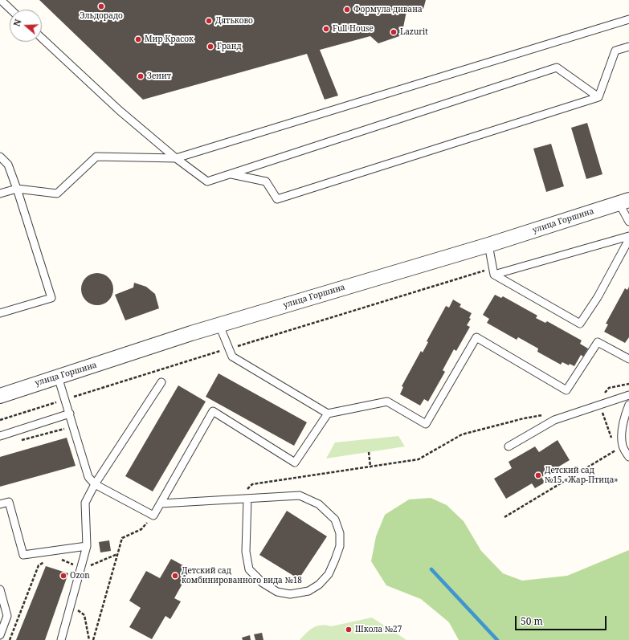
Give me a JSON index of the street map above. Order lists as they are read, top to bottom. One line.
{"streets":{"street":["улица Горшина"]},"places":["Эльдорадо","Формула дивана","Дятьково","Full House","Lazurit","Мир Красок","Гранд","Зенит","Детский сад №15 «Жар-Птица»","Ozon","Детский сад комбинированного вида №18","Школа №27"],"scale_bar":"50 m","north":"left"}
